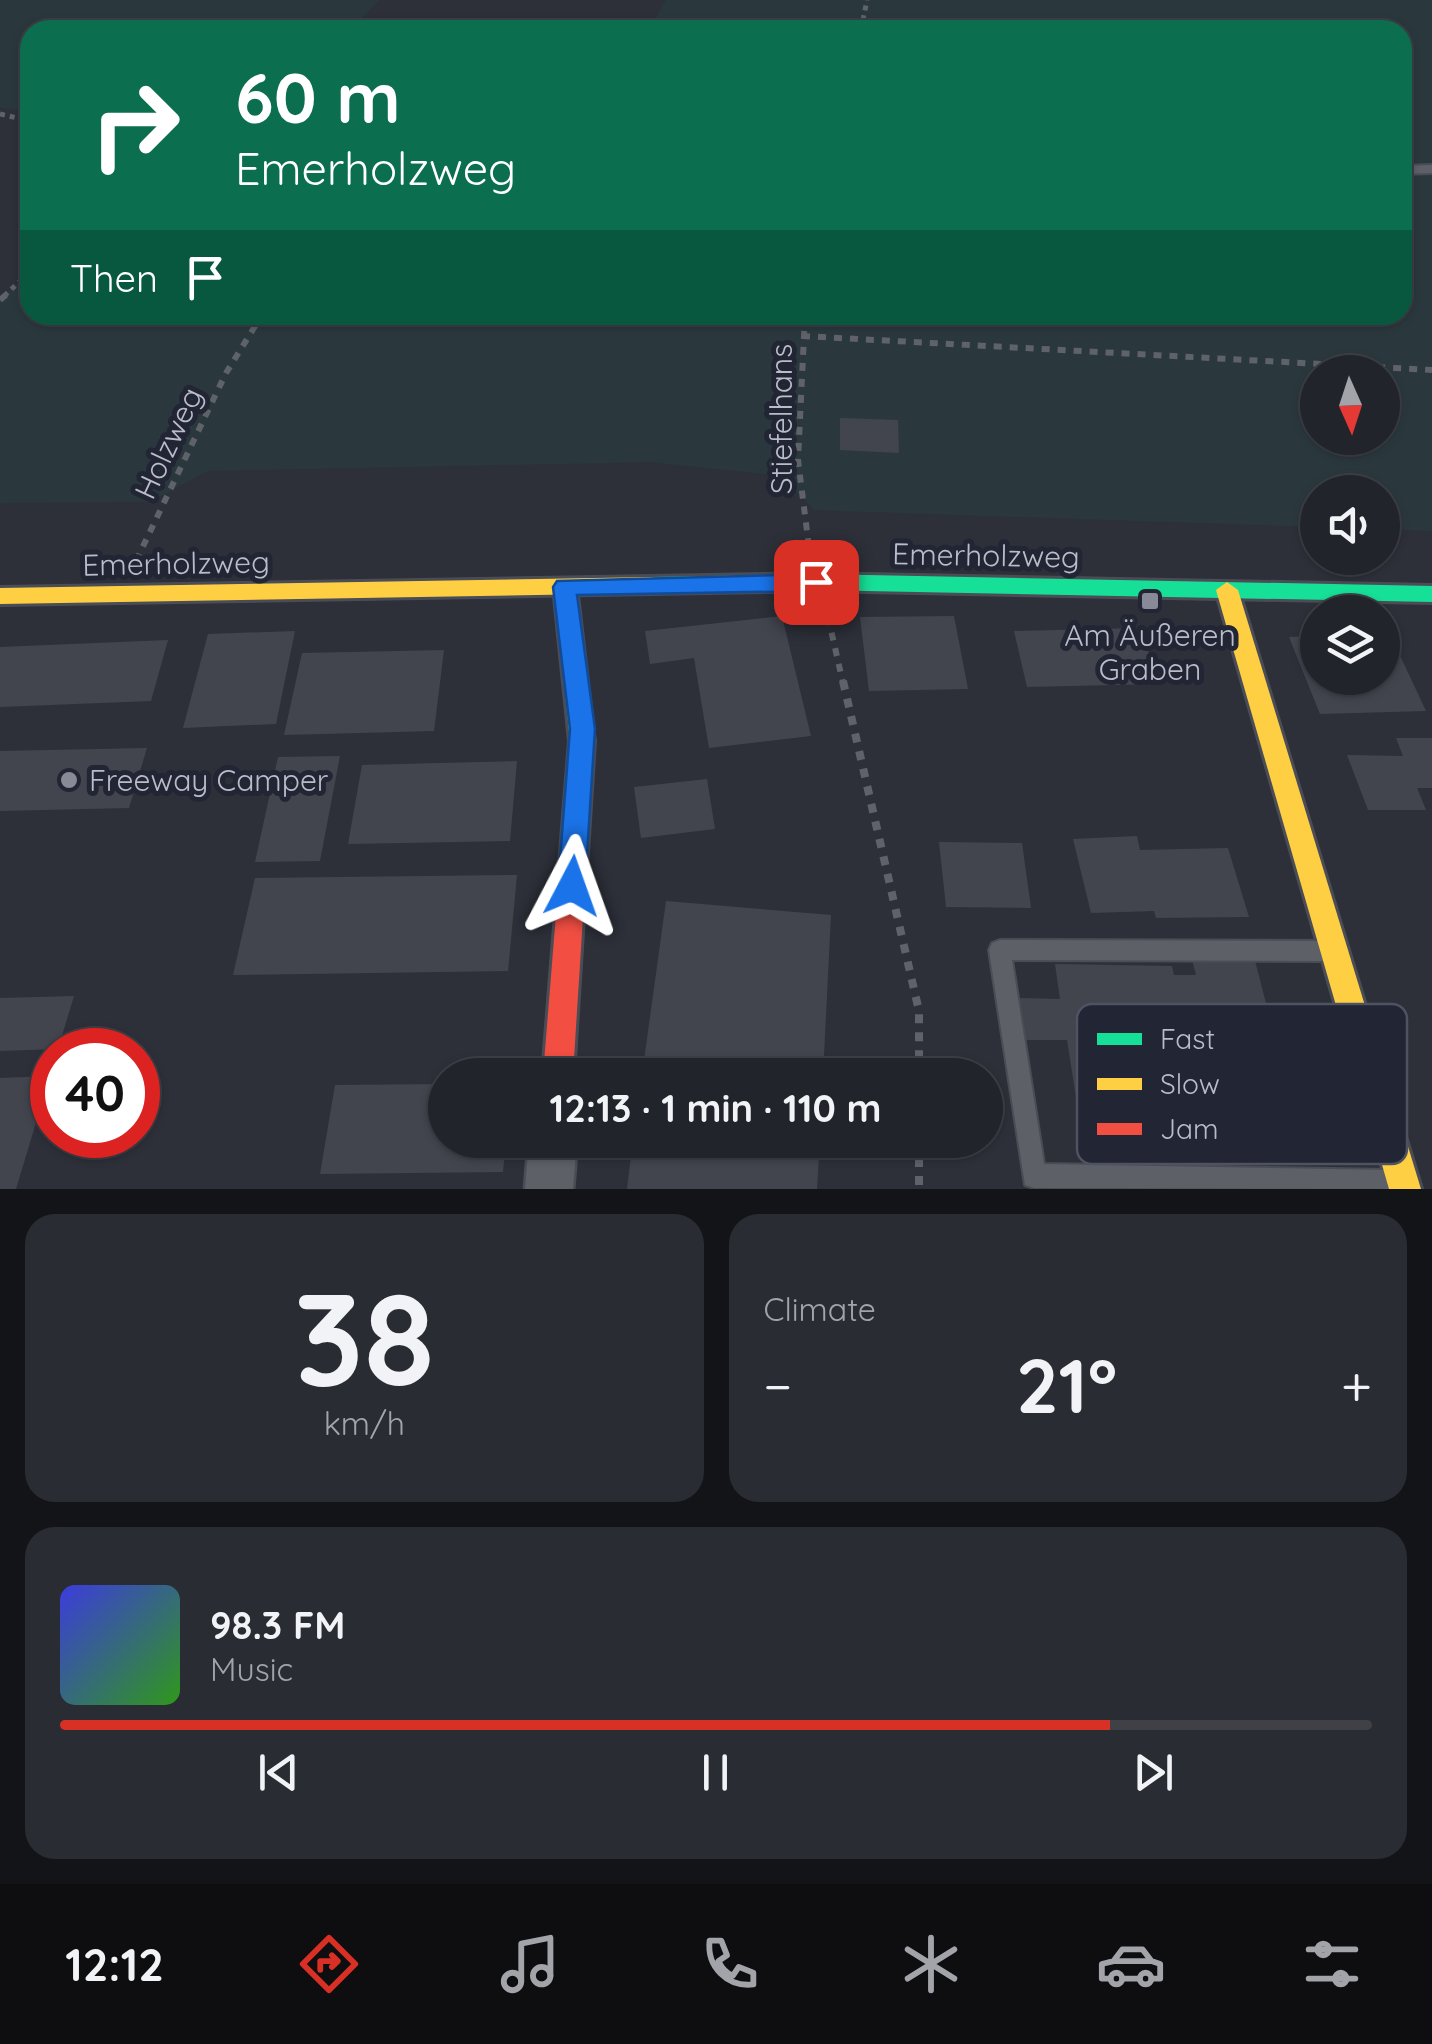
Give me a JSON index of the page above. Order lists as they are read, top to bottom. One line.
{"streets":{"street":["Emerholzweg"],"path":["Stiefelhans","Holzweg"]},"crossings":[["Stiefelhans","Emerholzweg"],["Holzweg","Emerholzweg"]],"places":{"transit":["Am Äußeren Graben"],"other":["Freeway Camper"]},"legend":["Fast","Slow","Jam"],"north":"bottom","page":{"turn":["60 m","Emerholzweg"],"then":"Then","limit":"40","trip":"12:13 · 1 min · 110 m","tile":[["38","km/h"],"Climate"],"heat":["−","21°","+"],"song":["98.3 FM","Music"],"tabs":"12:12"}}
